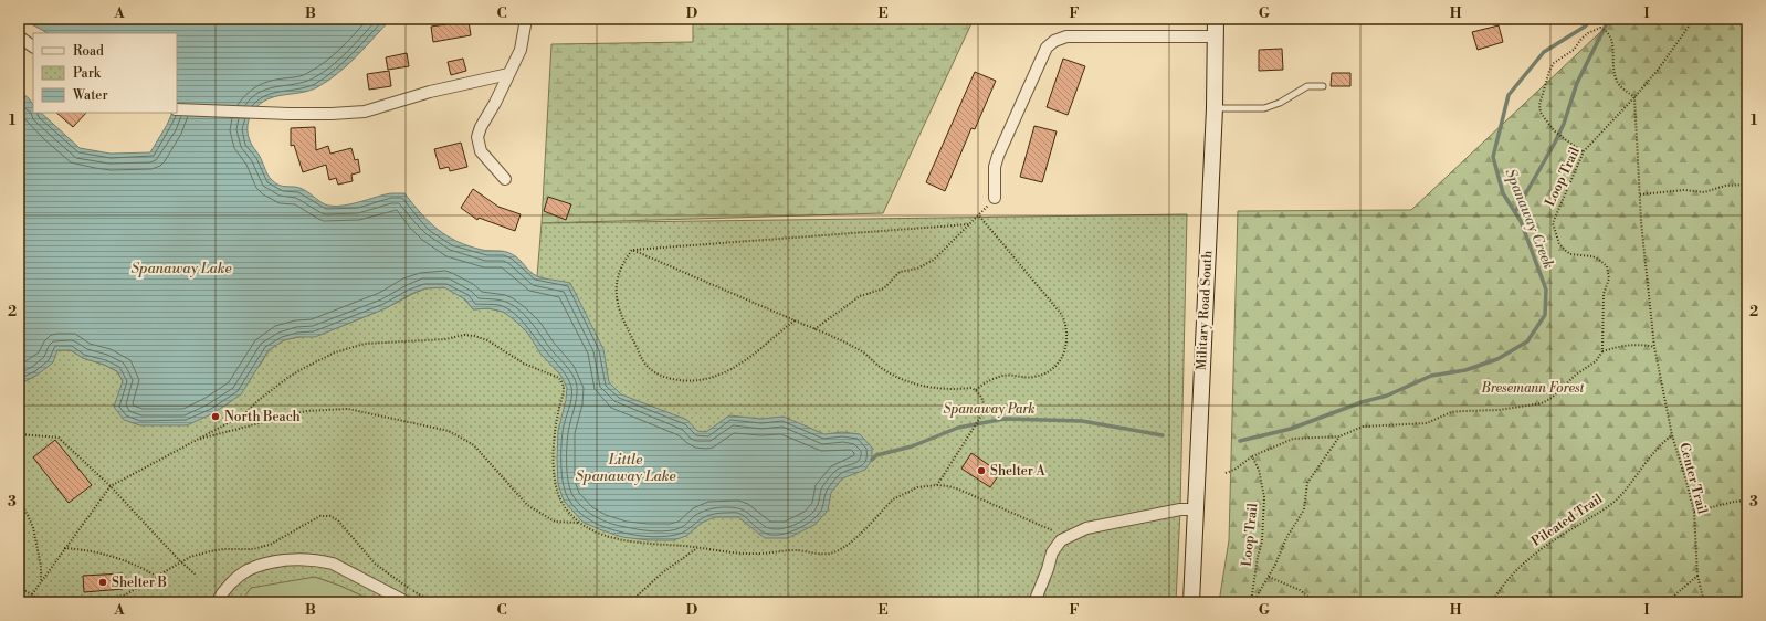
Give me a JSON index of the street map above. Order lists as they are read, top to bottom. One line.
{"streets":{"main road":["Military Road South"],"path":["Loop Trail","Center Trail","Pileated Trail"]},"crossings":[["Loop Trail","Center Trail"],["Center Trail","Pileated Trail"]],"water":["Spanaway Creek","Spanaway Lake","Little Spanaway Lake"],"parks":["Bresemann Forest","Spanaway Park"],"places":["North Beach","Shelter A","Shelter B"],"legend":["Road","Park","Water"],"grid":{"columns":["A","B","C","D","E","F","G","H","I"],"rows":["1","2","3"]}}
